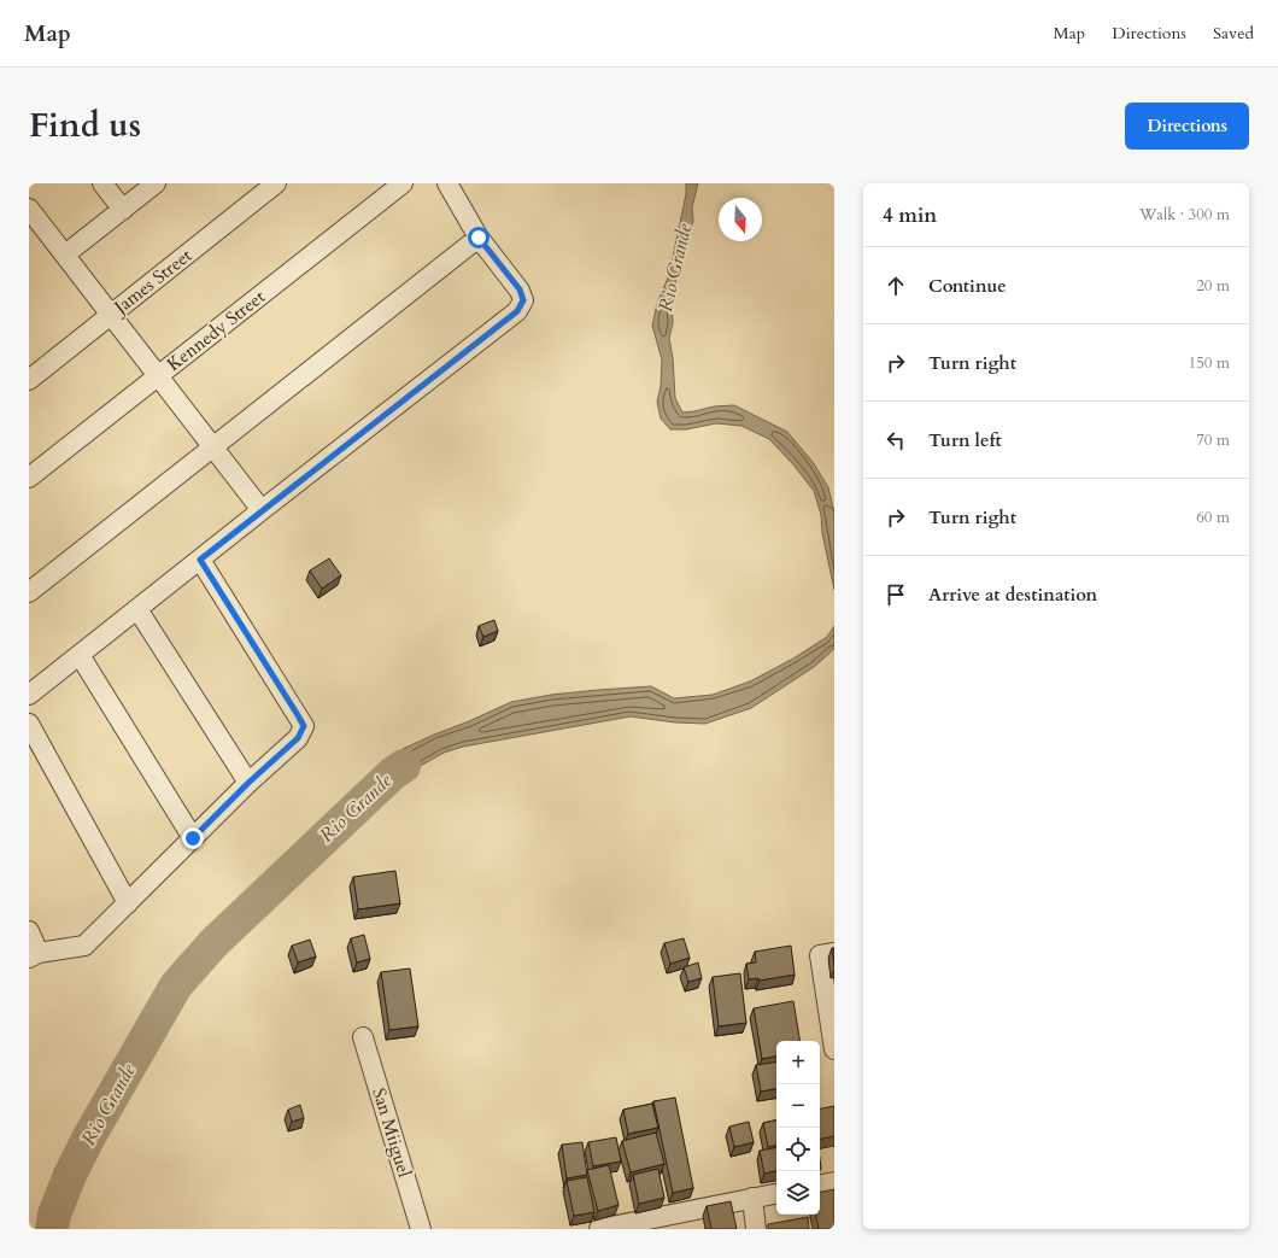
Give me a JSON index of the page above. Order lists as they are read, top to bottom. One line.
{"streets":{"street":["James Street","Kennedy Street","San Miiguel"]},"water":["Rio Grande"],"north":"bottom","page":{"header":"Map","nav":["Map","Directions","Saved"],"title":"Find us","buttons":"Directions","heading":["4 min","Walk · 300 m"],"list":[["Continue","20 m"],["Turn right","150 m"],["Turn left","70 m"],["Turn right","60 m"],"Arrive at destination"],"map_buttons":["+","−"]}}
